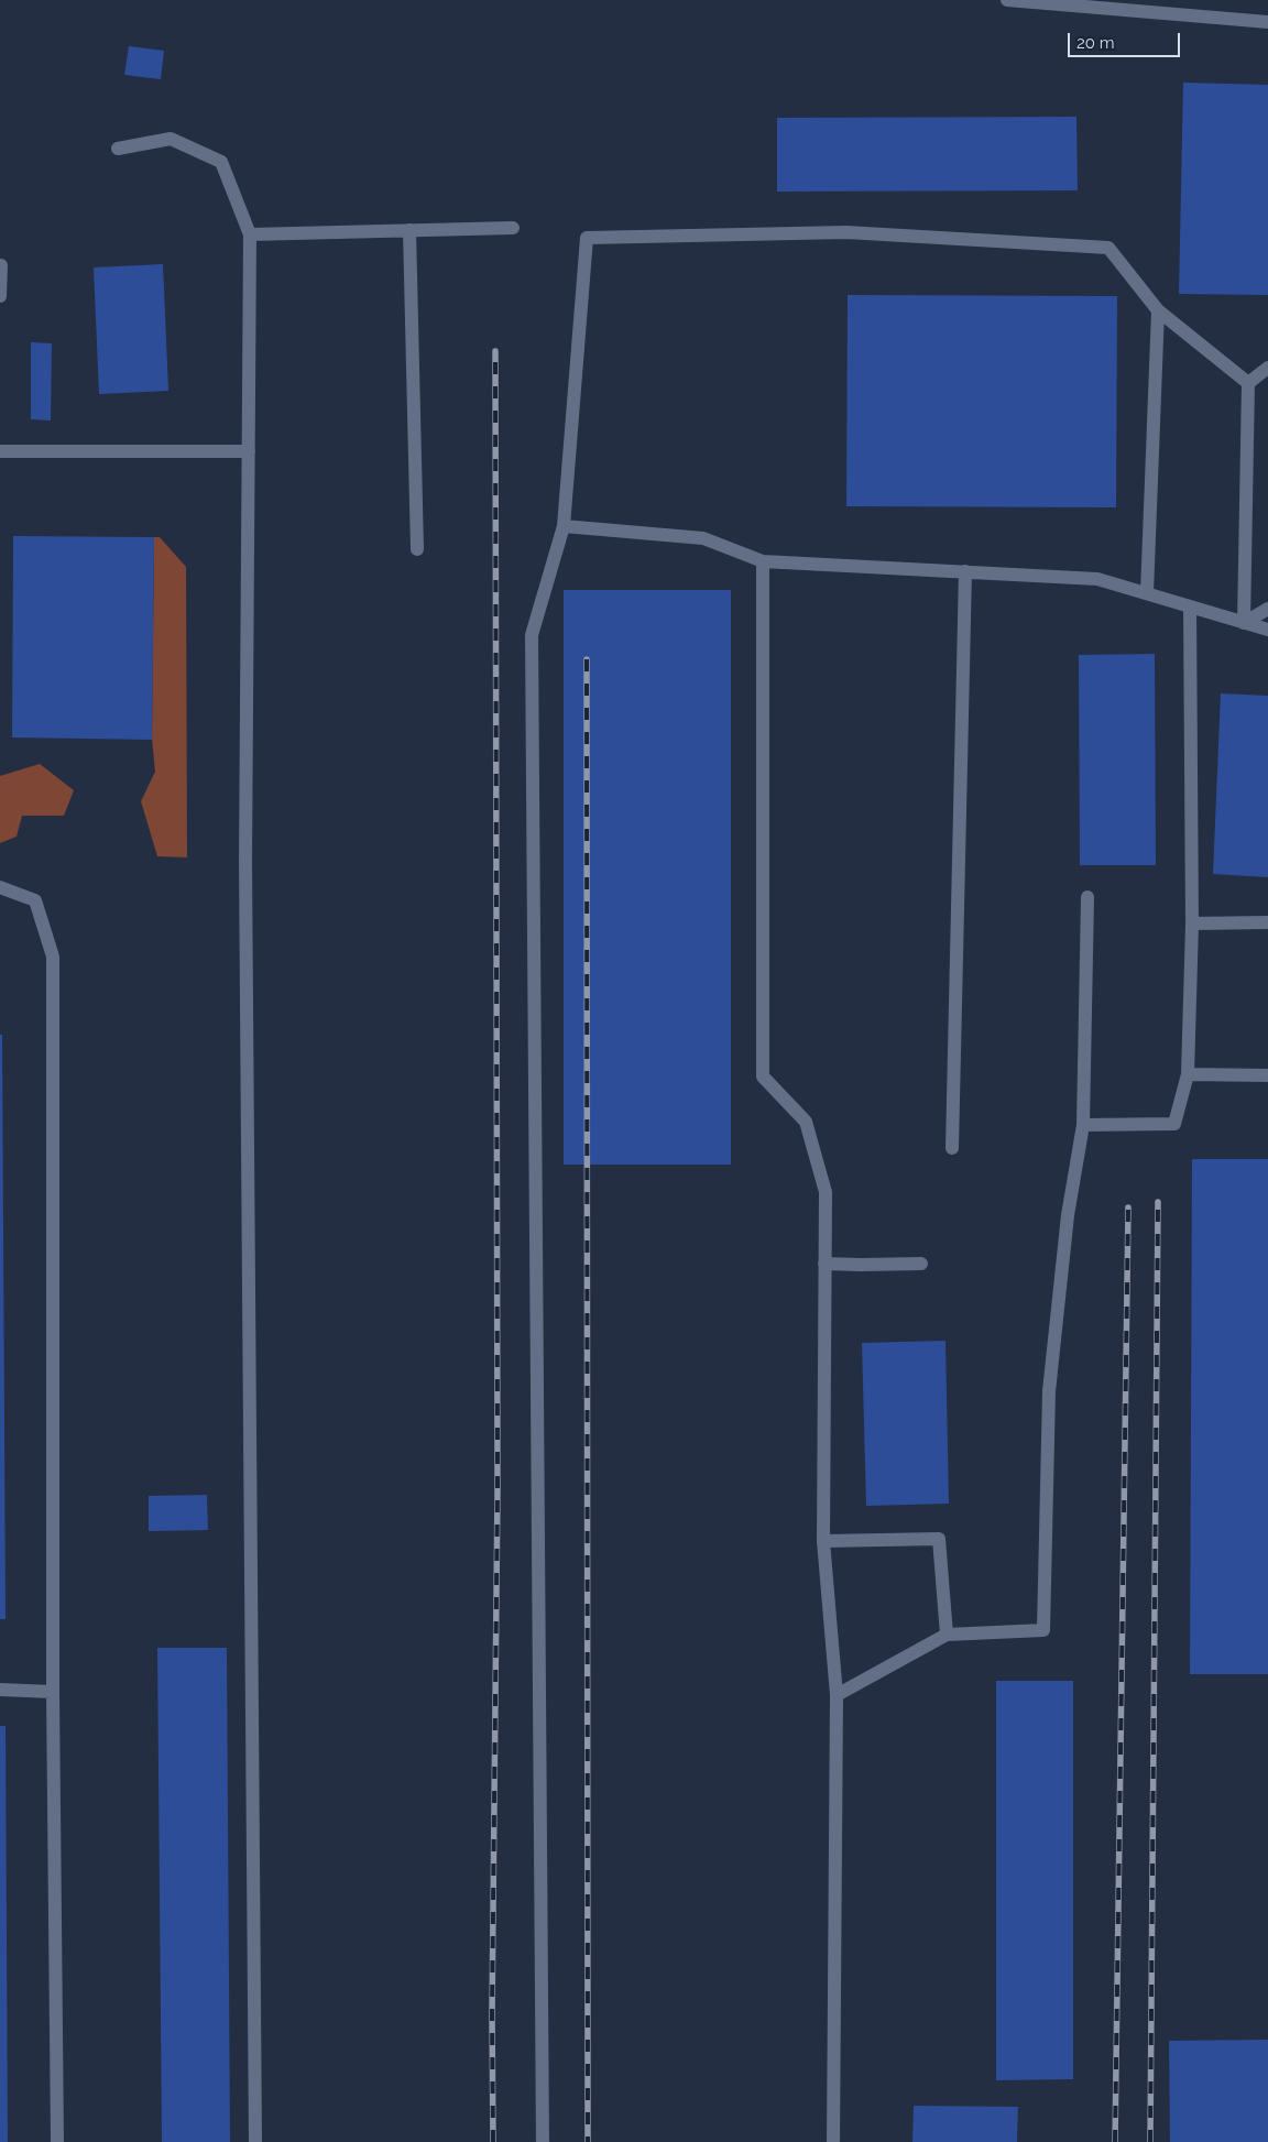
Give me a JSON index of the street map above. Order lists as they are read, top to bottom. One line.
{"scale_bar":"20 m"}
